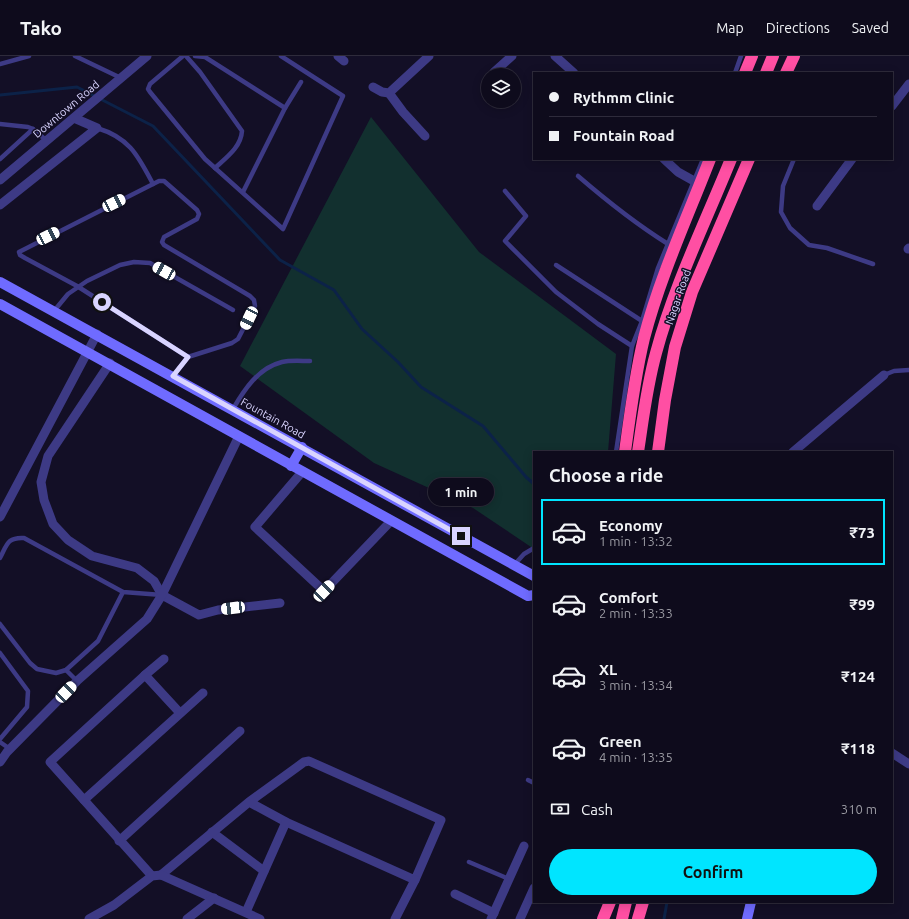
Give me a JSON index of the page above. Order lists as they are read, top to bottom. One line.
{"streets":{"highway":["Nagar Road"],"street":["Downtown Road","Fountain Road"]},"page":{"header":"Tako","nav":["Map","Directions","Saved"],"banner":["Rythmm Clinic","Fountain Road"],"heading":"Choose a ride","bubble":"1 min","list":[{"name":"Economy","note":"1 min · 13:32","value":"₹73"},{"name":"Comfort","note":"2 min · 13:33","value":"₹99"},{"name":"XL","note":"3 min · 13:34","value":"₹124"},{"name":"Green","note":"4 min · 13:35","value":"₹118"}],"pay":["Cash","310 m"],"buttons":"Confirm"}}
